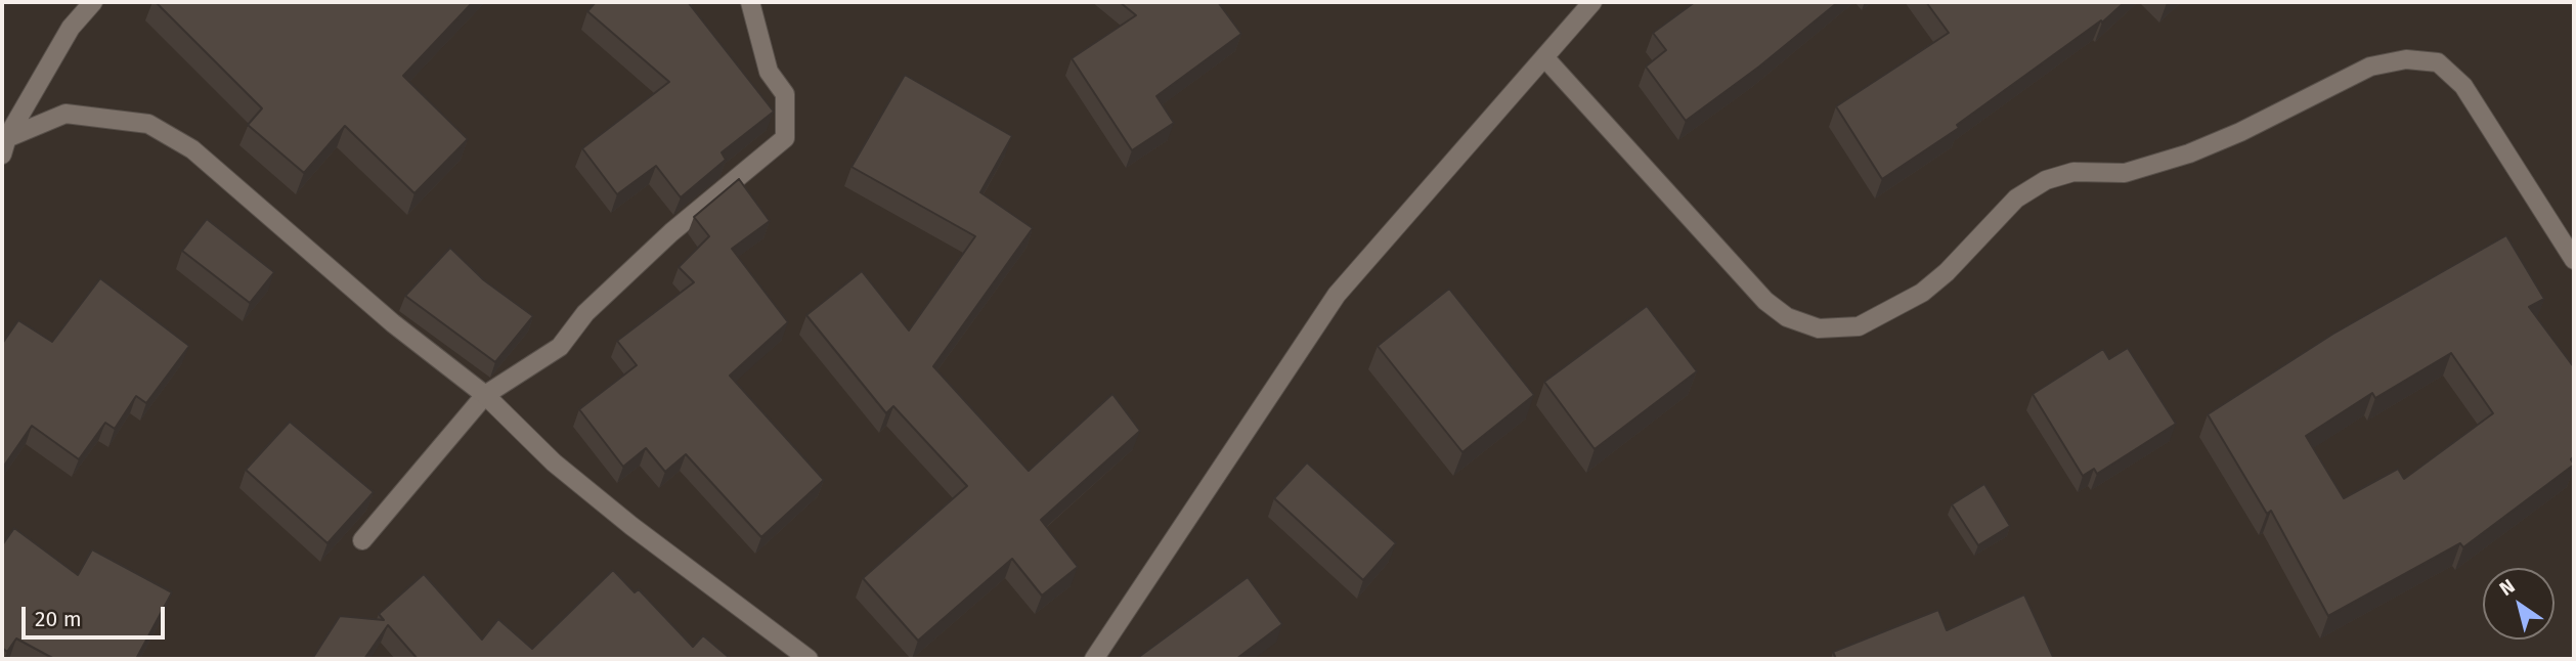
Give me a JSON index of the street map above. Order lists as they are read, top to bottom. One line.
{"scale_bar":"20 m","north":"top left"}
